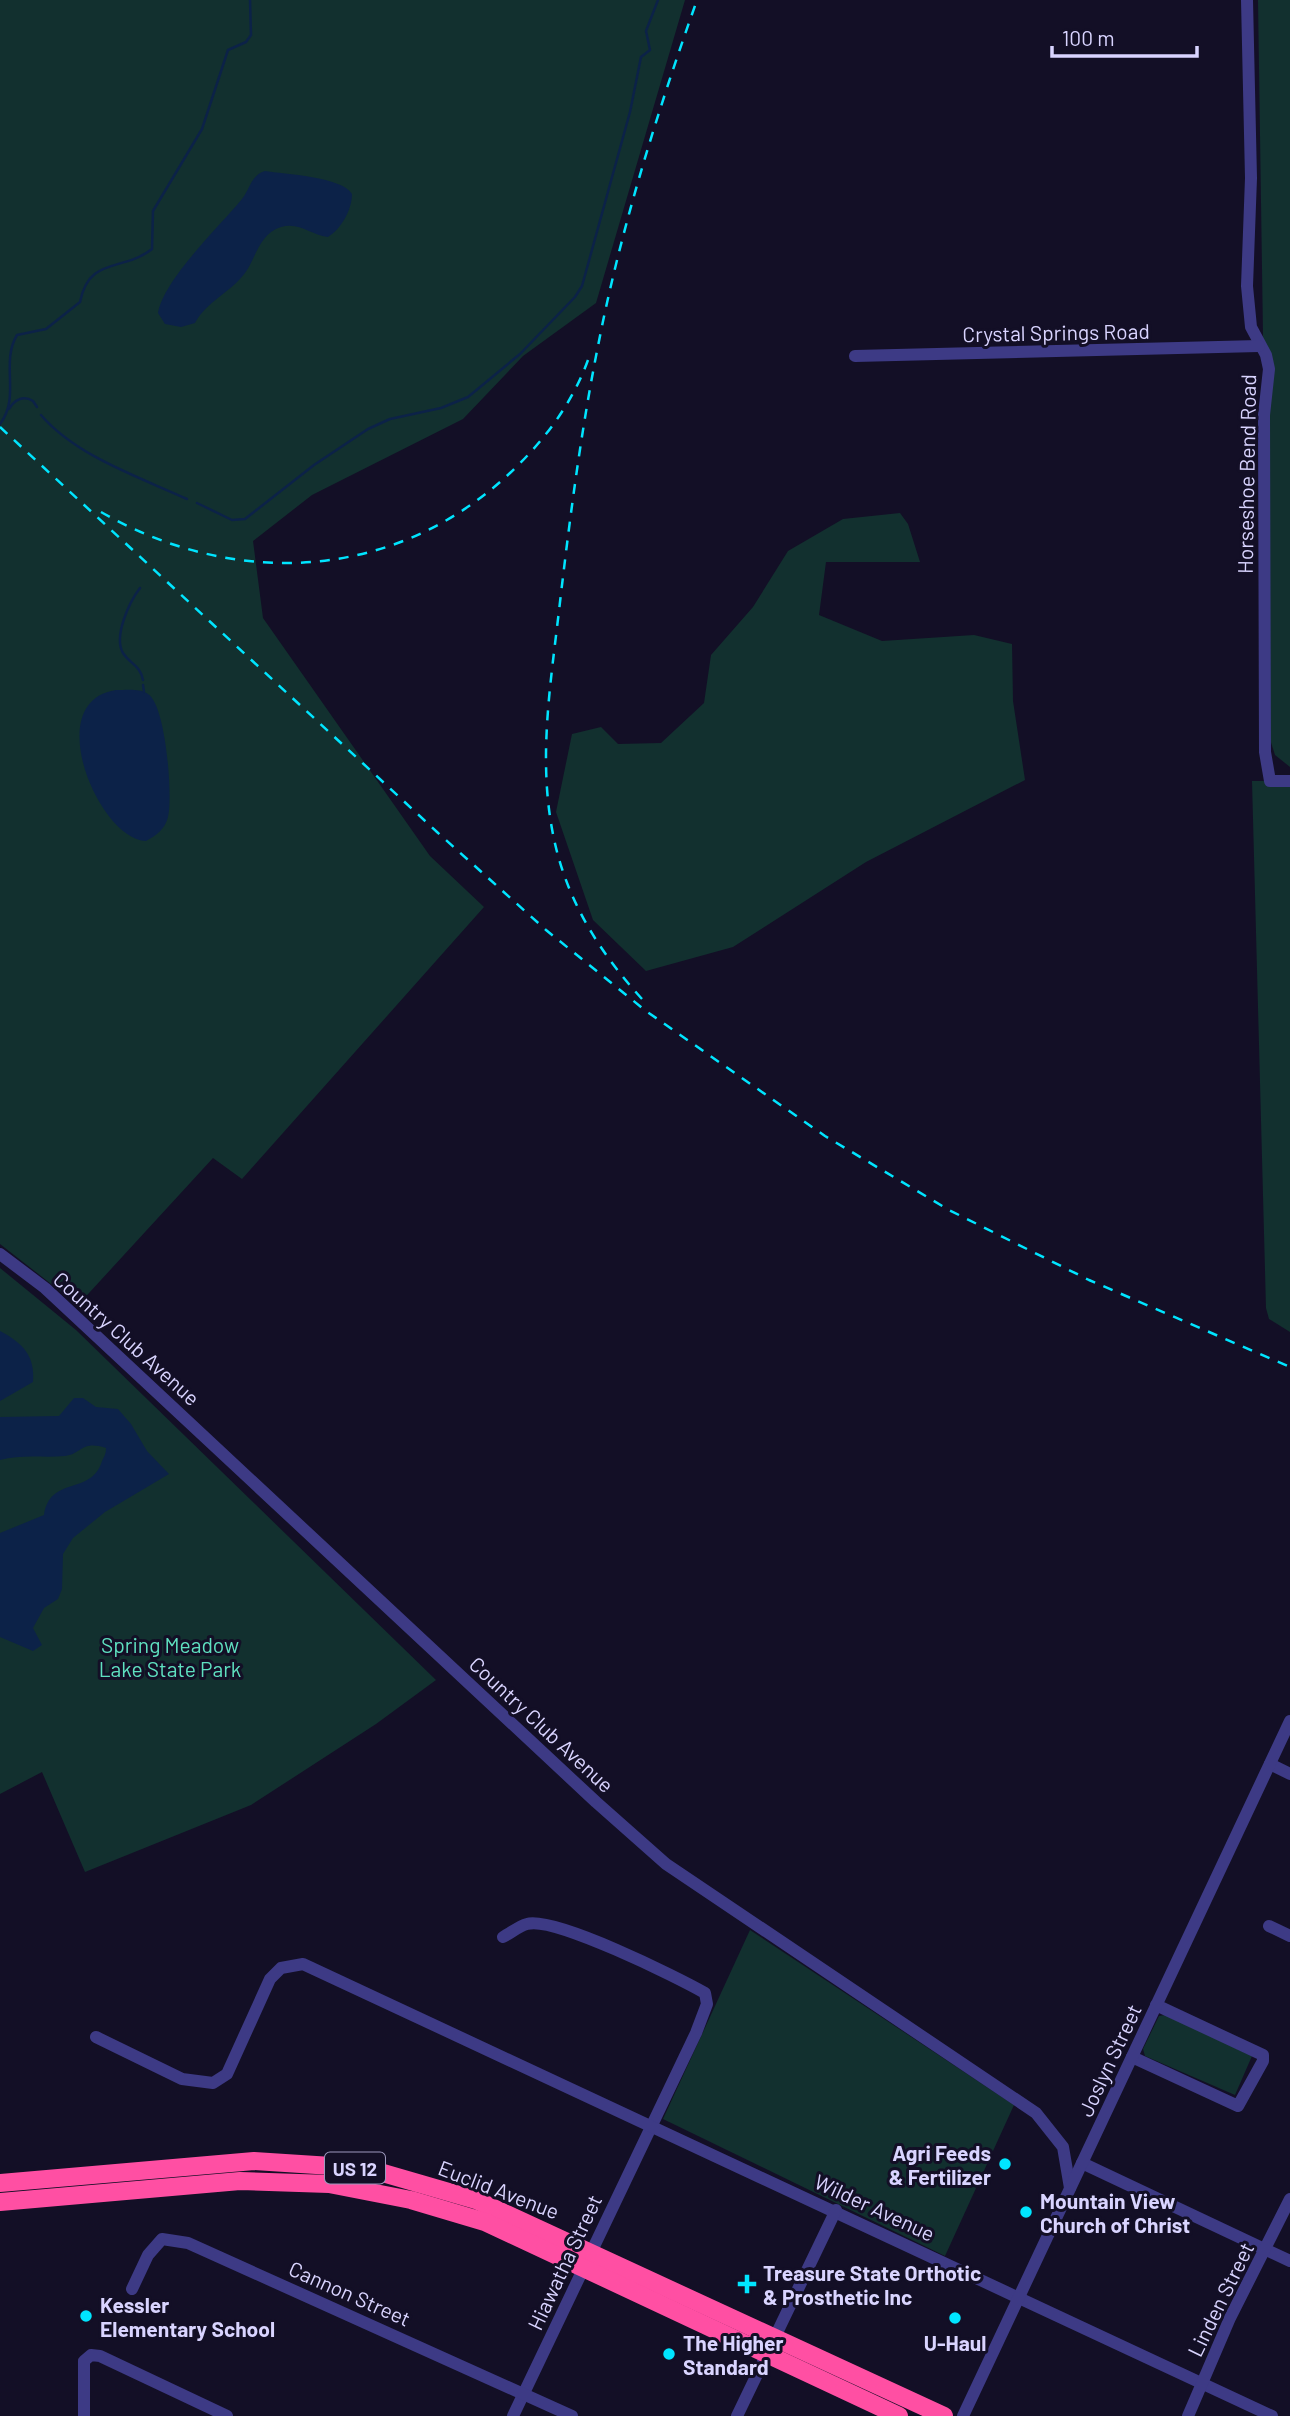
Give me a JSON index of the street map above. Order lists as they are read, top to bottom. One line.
{"streets":{"highway":["US 12","Euclid Avenue"],"street":["Crystal Springs Road","Horseshoe Bend Road","Country Club Avenue","Joslyn Street","Wilder Avenue","Hiawatha Street","Cannon Street","Linden Street"]},"crossings":[["Crystal Springs Road","Horseshoe Bend Road"],["Country Club Avenue","Joslyn Street"],["Joslyn Street","Wilder Avenue"],["Euclid Avenue","Hiawatha Street"],["Wilder Avenue","Hiawatha Street"],["Wilder Avenue","Linden Street"],["Hiawatha Street","Cannon Street"]],"parks":["Spring Meadow Lake State Park"],"places":{"other":["Agri Feeds & Fertilizer","Mountain View Church of Christ","Kessler Elementary School","U-Haul","The Higher Standard"],"health":["Treasure State Orthotic & Prosthetic Inc"]},"scale_bar":"100 m"}
